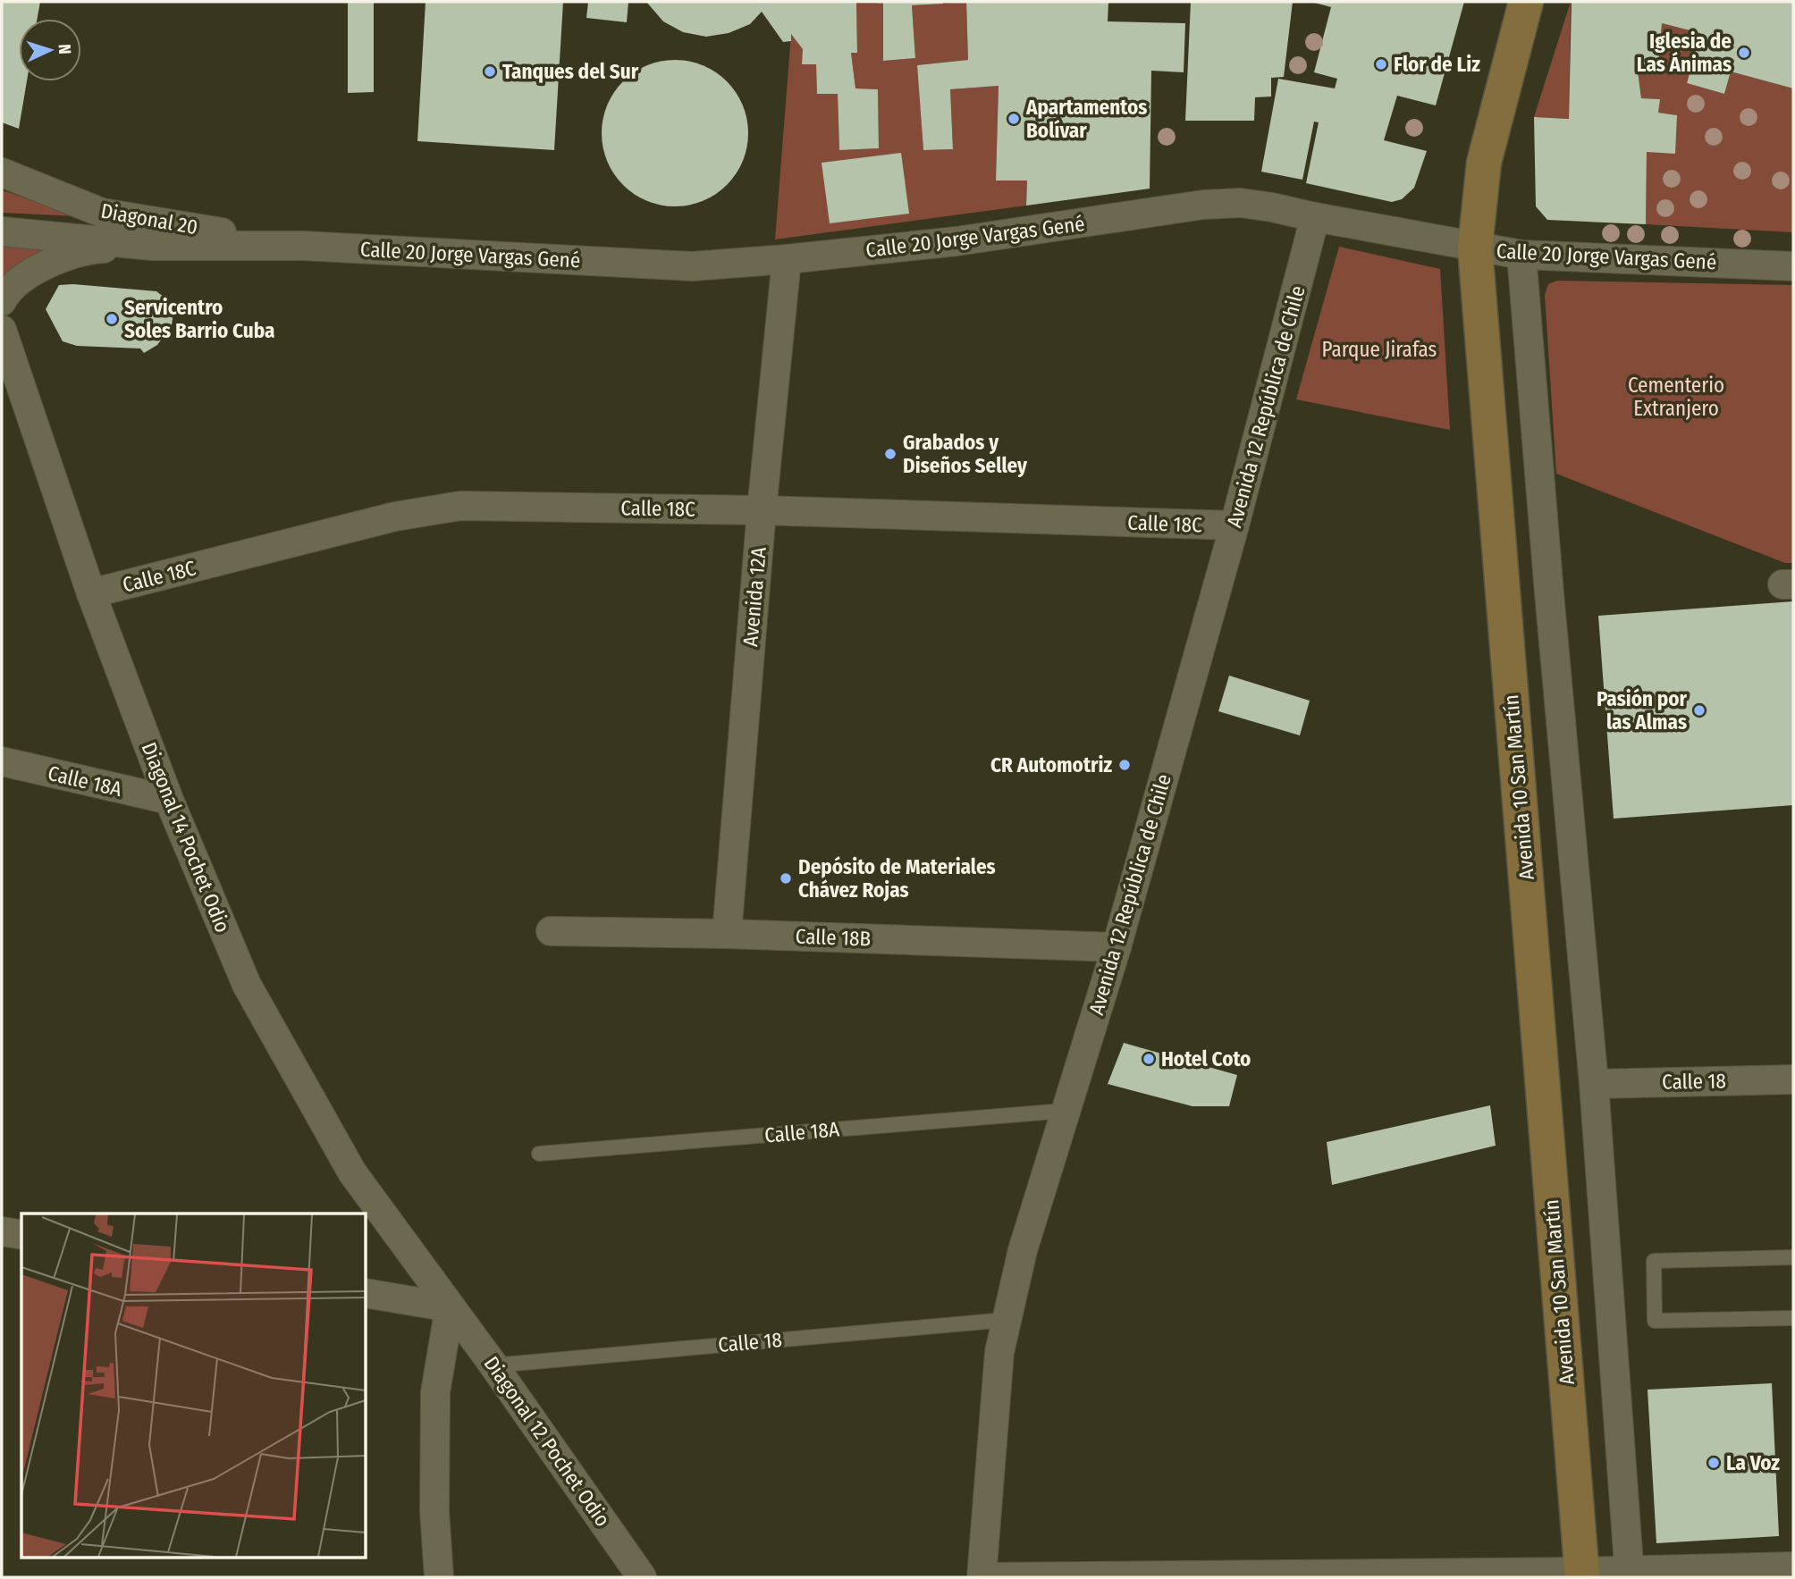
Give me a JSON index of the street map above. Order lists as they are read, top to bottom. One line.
{"streets":{"street":["Diagonal 20","Calle 20 Jorge Vargas Gené","Avenida 12 República de Chile","Calle 18C","Avenida 12A","Calle 18A","Avenida 10 San Martín","Diagonal 14 Pochet Odio","Calle 18B","Calle 18","Diagonal 12 Pochet Odio"]},"crossings":[["Diagonal 20","Calle 20 Jorge Vargas Gené"],["Calle 20 Jorge Vargas Gené","Avenida 12 República de Chile"],["Calle 20 Jorge Vargas Gené","Avenida 12A"],["Calle 20 Jorge Vargas Gené","Avenida 10 San Martín"],["Avenida 12 República de Chile","Calle 18C"],["Avenida 12 República de Chile","Calle 18A"],["Avenida 12 República de Chile","Calle 18B"],["Avenida 12 República de Chile","Calle 18"],["Calle 18C","Avenida 12A"],["Calle 18C","Diagonal 14 Pochet Odio"],["Avenida 12A","Calle 18B"],["Calle 18A","Diagonal 14 Pochet Odio"],["Diagonal 14 Pochet Odio","Diagonal 12 Pochet Odio"],["Calle 18","Diagonal 12 Pochet Odio"]],"parks":["Parque Jirafas","Cementerio Extranjero"],"places":["Iglesia de Las Ánimas","Flor de Liz","Tanques del Sur","Apartamentos Bolívar","Servicentro Soles Barrio Cuba","Grabados y Diseños Selley","Pasión por las Almas","CR Automotriz","Depósito de Materiales Chávez Rojas","Hotel Coto","La Voz"],"north":"right"}
